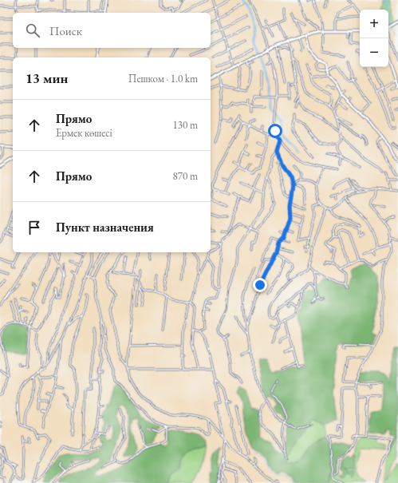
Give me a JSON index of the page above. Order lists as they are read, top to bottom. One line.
{"page":{"map_buttons":["+","−"],"search":"Поиск","heading":["13 мин","Пешком · 1.0 km"],"list":[["Прямо","Ермек көшесі","130 m"],["Прямо","870 m"],"Пункт назначения"]}}
